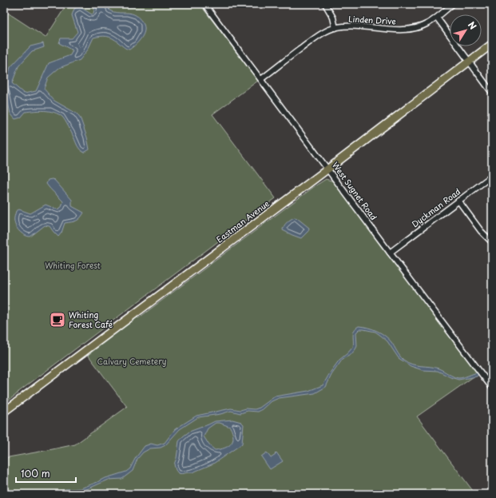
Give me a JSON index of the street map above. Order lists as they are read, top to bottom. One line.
{"streets":{"main road":["Eastman Avenue"],"street":["Linden Drive","West Sugnet Road","Dyckman Road"]},"crossings":[["Linden Drive","West Sugnet Road"],["West Sugnet Road","Dyckman Road"],["West Sugnet Road","Eastman Avenue"]],"parks":["Whiting Forest","Calvary Cemetery"],"places":{"cafe":["Whiting Forest Café"]},"scale_bar":"100 m","north":"top right"}
